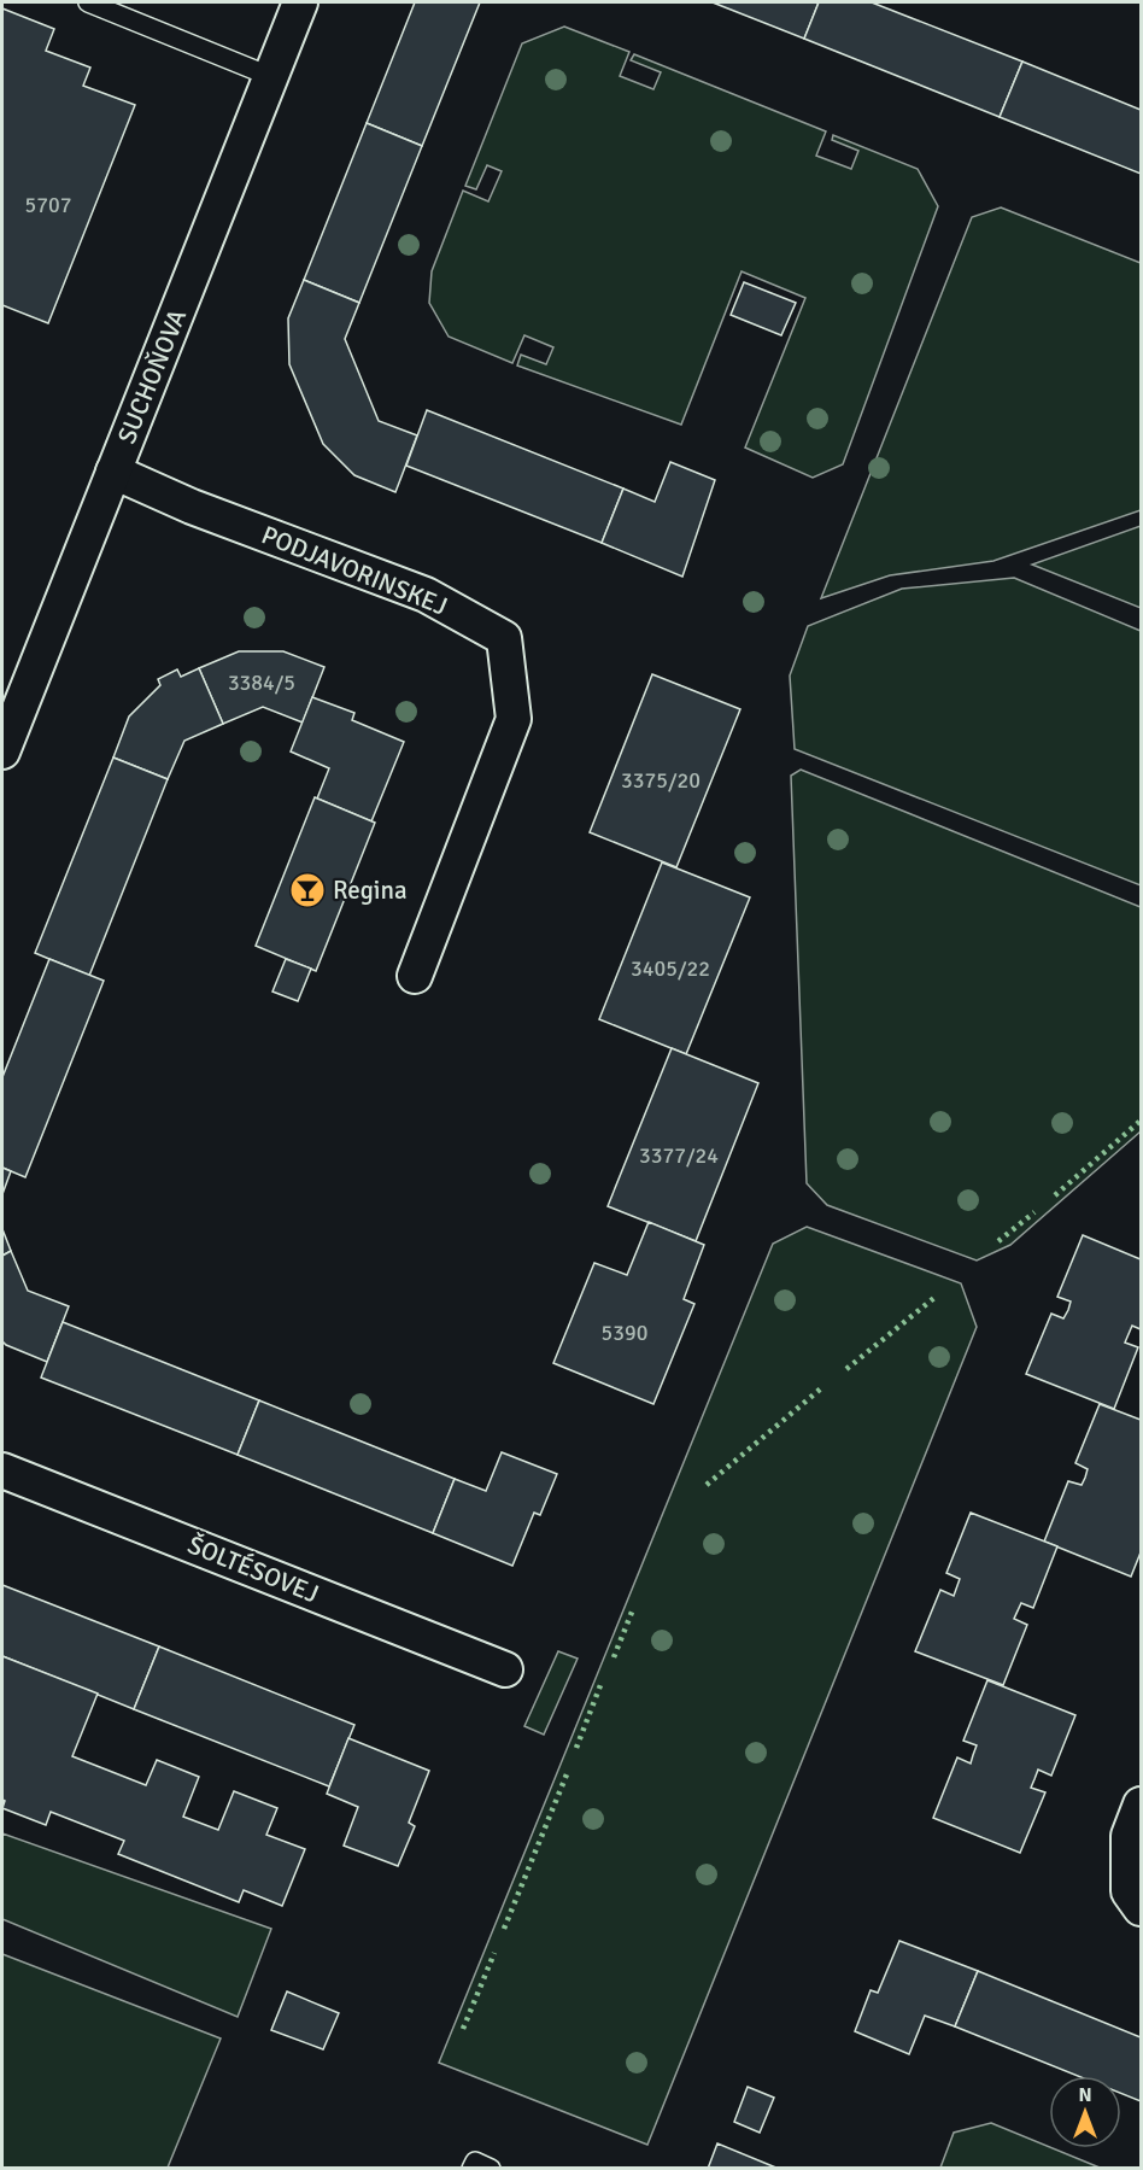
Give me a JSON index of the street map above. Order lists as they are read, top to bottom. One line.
{"streets":{"street":["SUCHOŇOVA","PODJAVORINSKEJ","ŠOLTÉSOVEJ"]},"crossings":[["SUCHOŇOVA","PODJAVORINSKEJ"]],"places":{"bar":["Regina"]},"house_numbers":["5707","3384/5","3375/20","3405/22","3377/24","5390"],"north":"top"}
